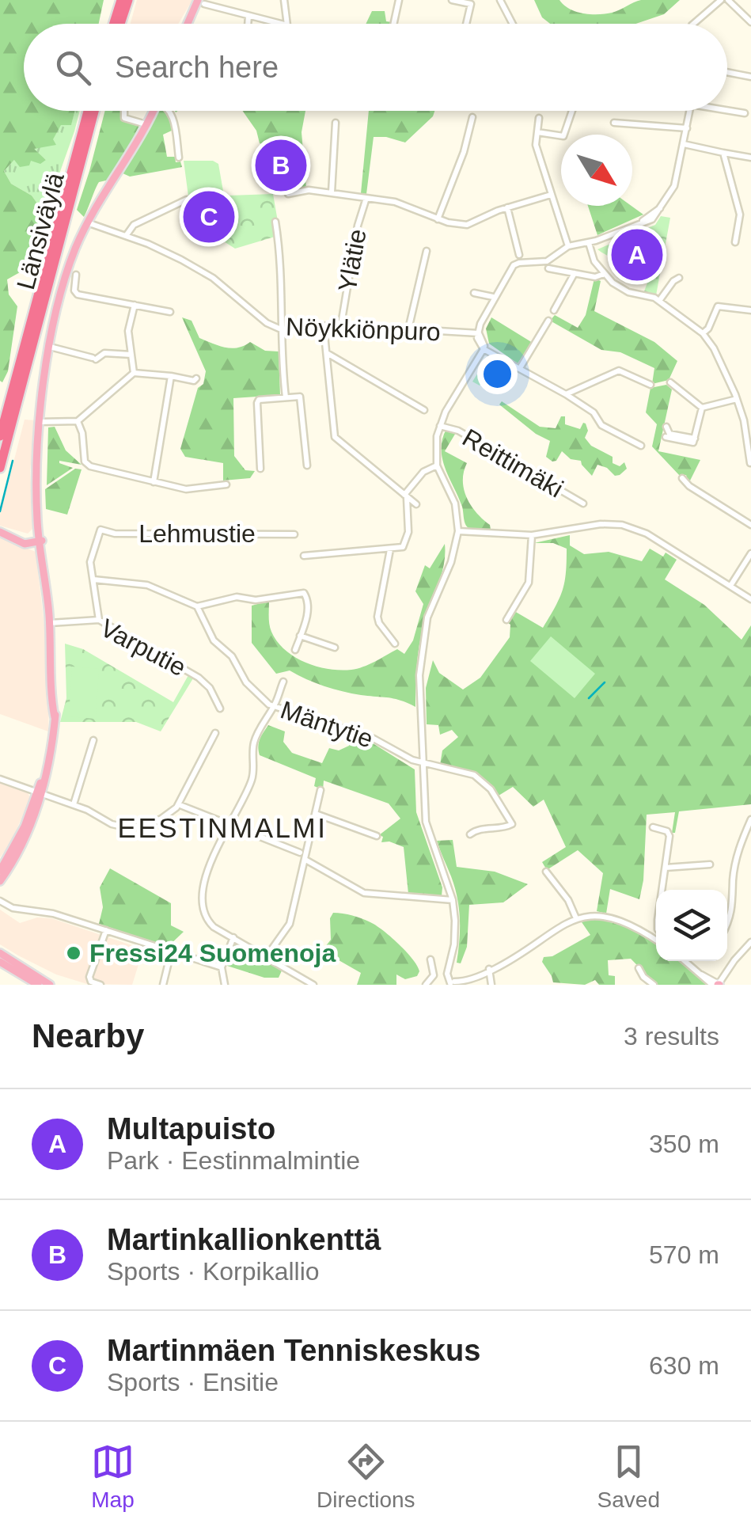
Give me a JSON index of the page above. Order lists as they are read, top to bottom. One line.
{"streets":{"highway":["Länsiväylä"],"street":["Ylätie","Nöykkiönpuro","Reittimäki","Lehmustie","Varputie","Mäntytie"]},"crossings":[["Ylätie","Nöykkiönpuro"]],"districts":["EESTINMALMI"],"places":["Fressi24 Suomenoja"],"north":"bottom right","page":{"search":"Search here","pins":["B","C","A"],"heading":["Nearby","3 results"],"list":[{"mark":"A","name":"Multapuisto","note":"Park · Eestinmalmintie","value":"350 m"},{"mark":"B","name":"Martinkallionkenttä","note":"Sports · Korpikallio","value":"570 m"},{"mark":"C","name":"Martinmäen Tenniskeskus","note":"Sports · Ensitie","value":"630 m"}],"nav":["Map","Directions","Saved"]}}
